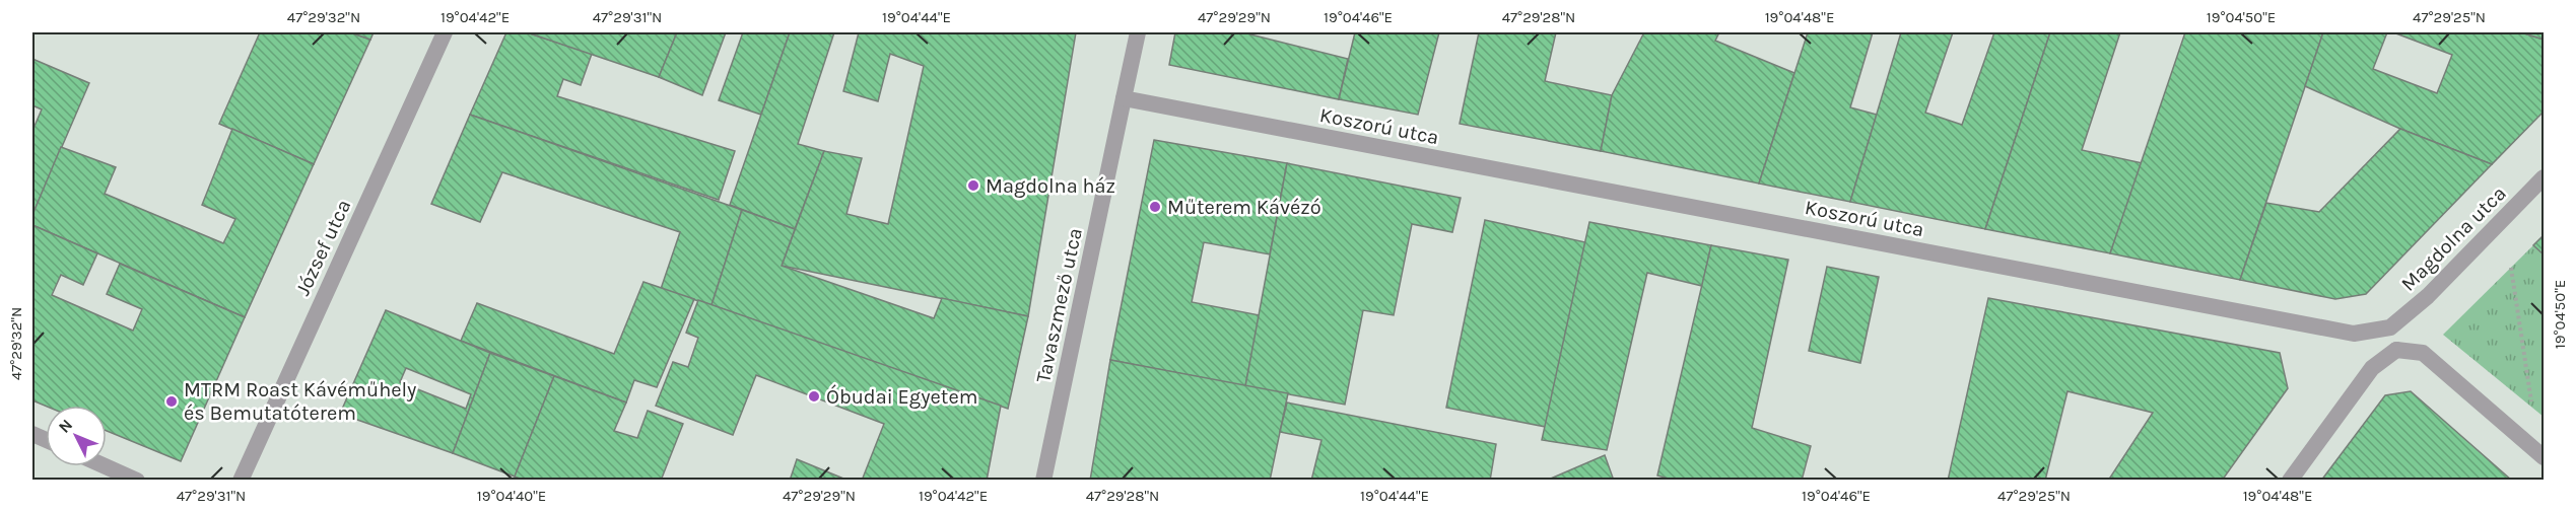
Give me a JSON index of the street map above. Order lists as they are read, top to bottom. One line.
{"streets":{"street":["Koszorú utca","Magdolna utca","József utca","Tavaszmező utca"]},"crossings":[["Koszorú utca","Magdolna utca"],["Koszorú utca","Tavaszmező utca"]],"places":["Magdolna ház","Műterem Kávézó","Óbudai Egyetem","MTRM Roast Kávéműhely és Bemutatóterem"],"north":"top left","coordinates":["47°29'32\"N","19°04'42\"E","47°29'31\"N","19°04'44\"E","47°29'29\"N","19°04'46\"E","47°29'28\"N","19°04'48\"E","19°04'50\"E","47°29'25\"N","19°04'40\"E"]}
